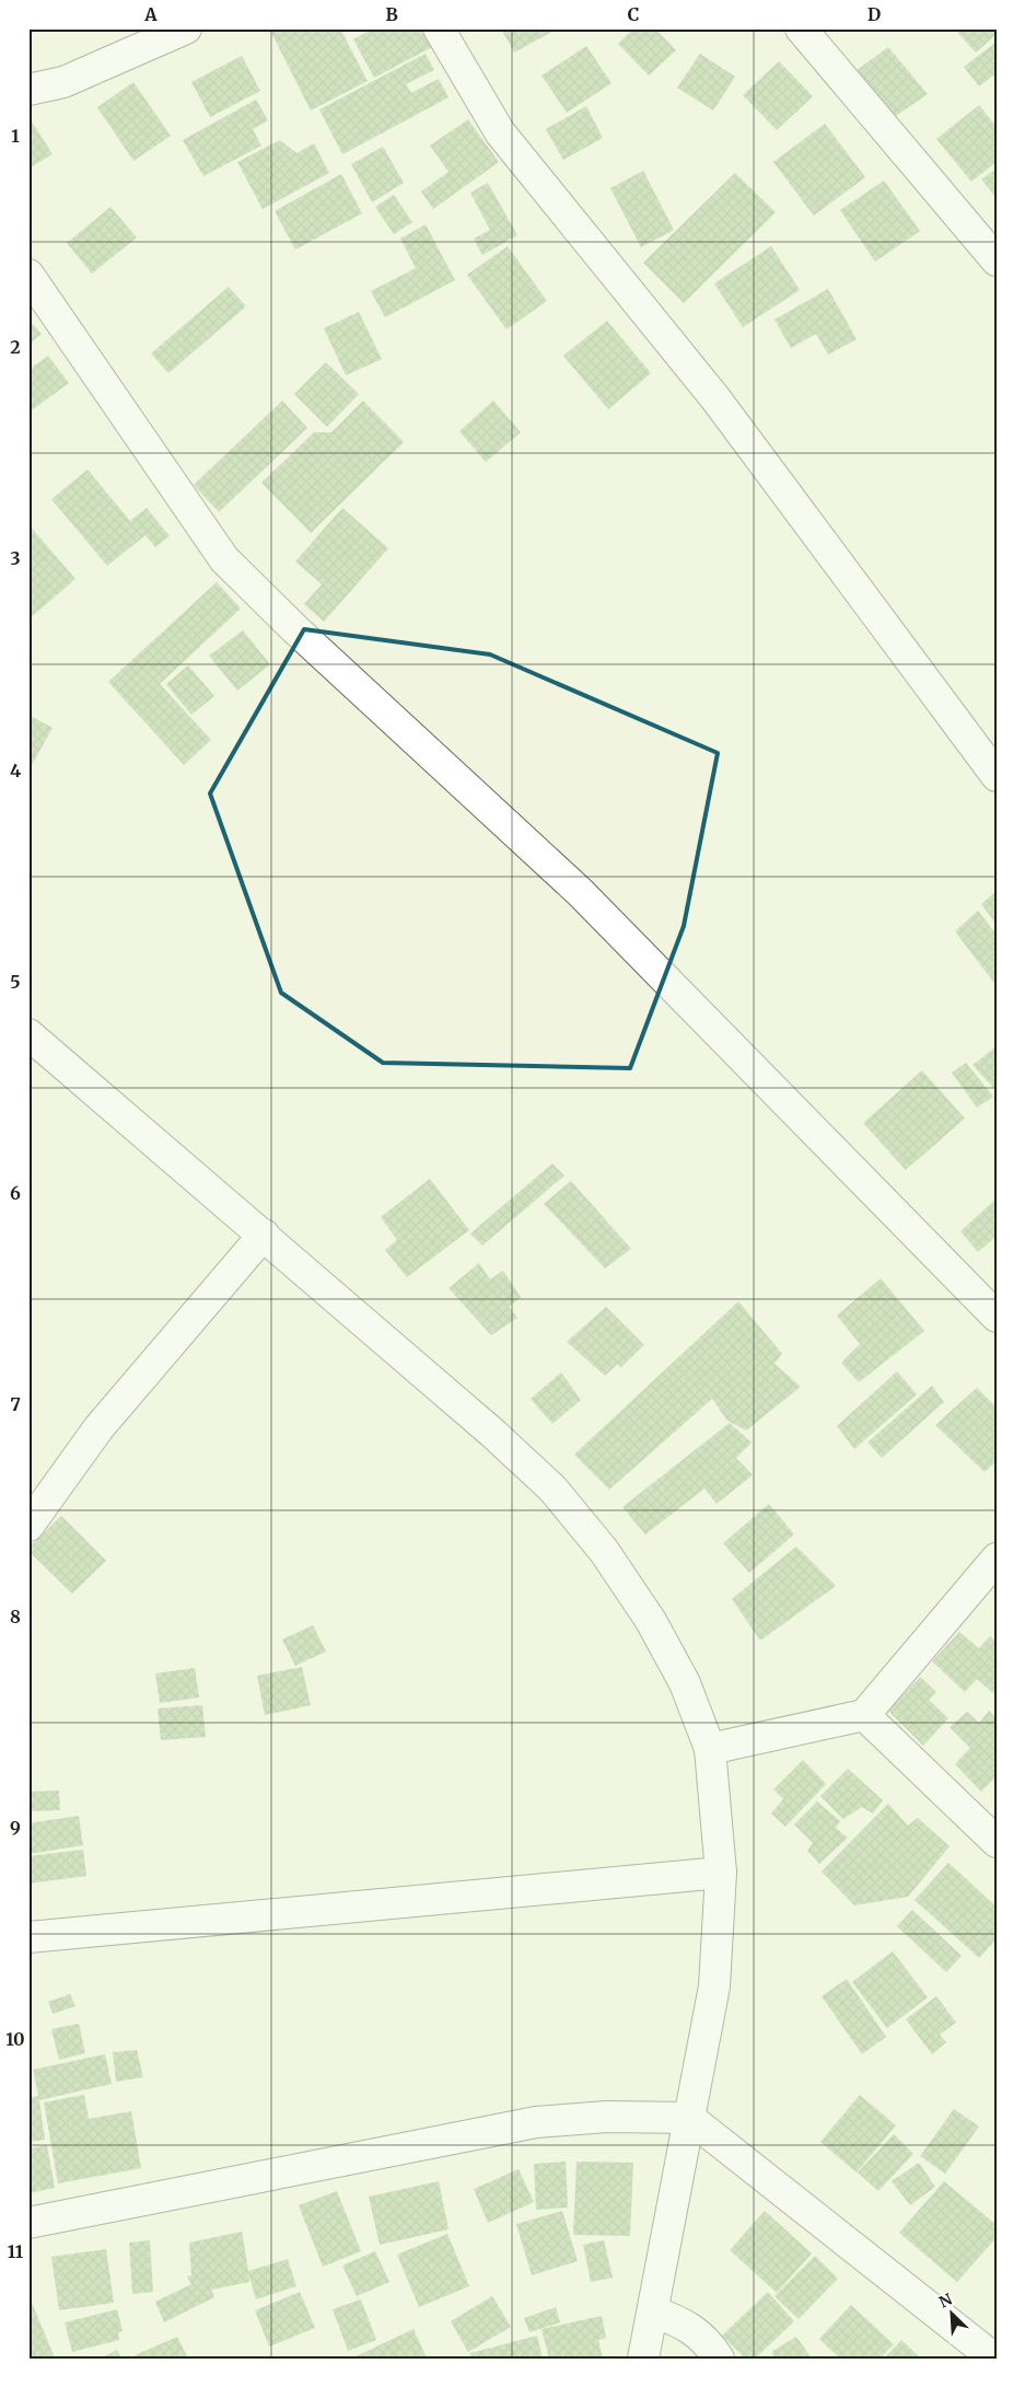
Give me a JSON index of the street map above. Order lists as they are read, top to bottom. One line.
{"north":"top left","grid":{"columns":["A","B","C","D"],"rows":["1","2","3","4","5","6","7","8","9","10","11"]}}
